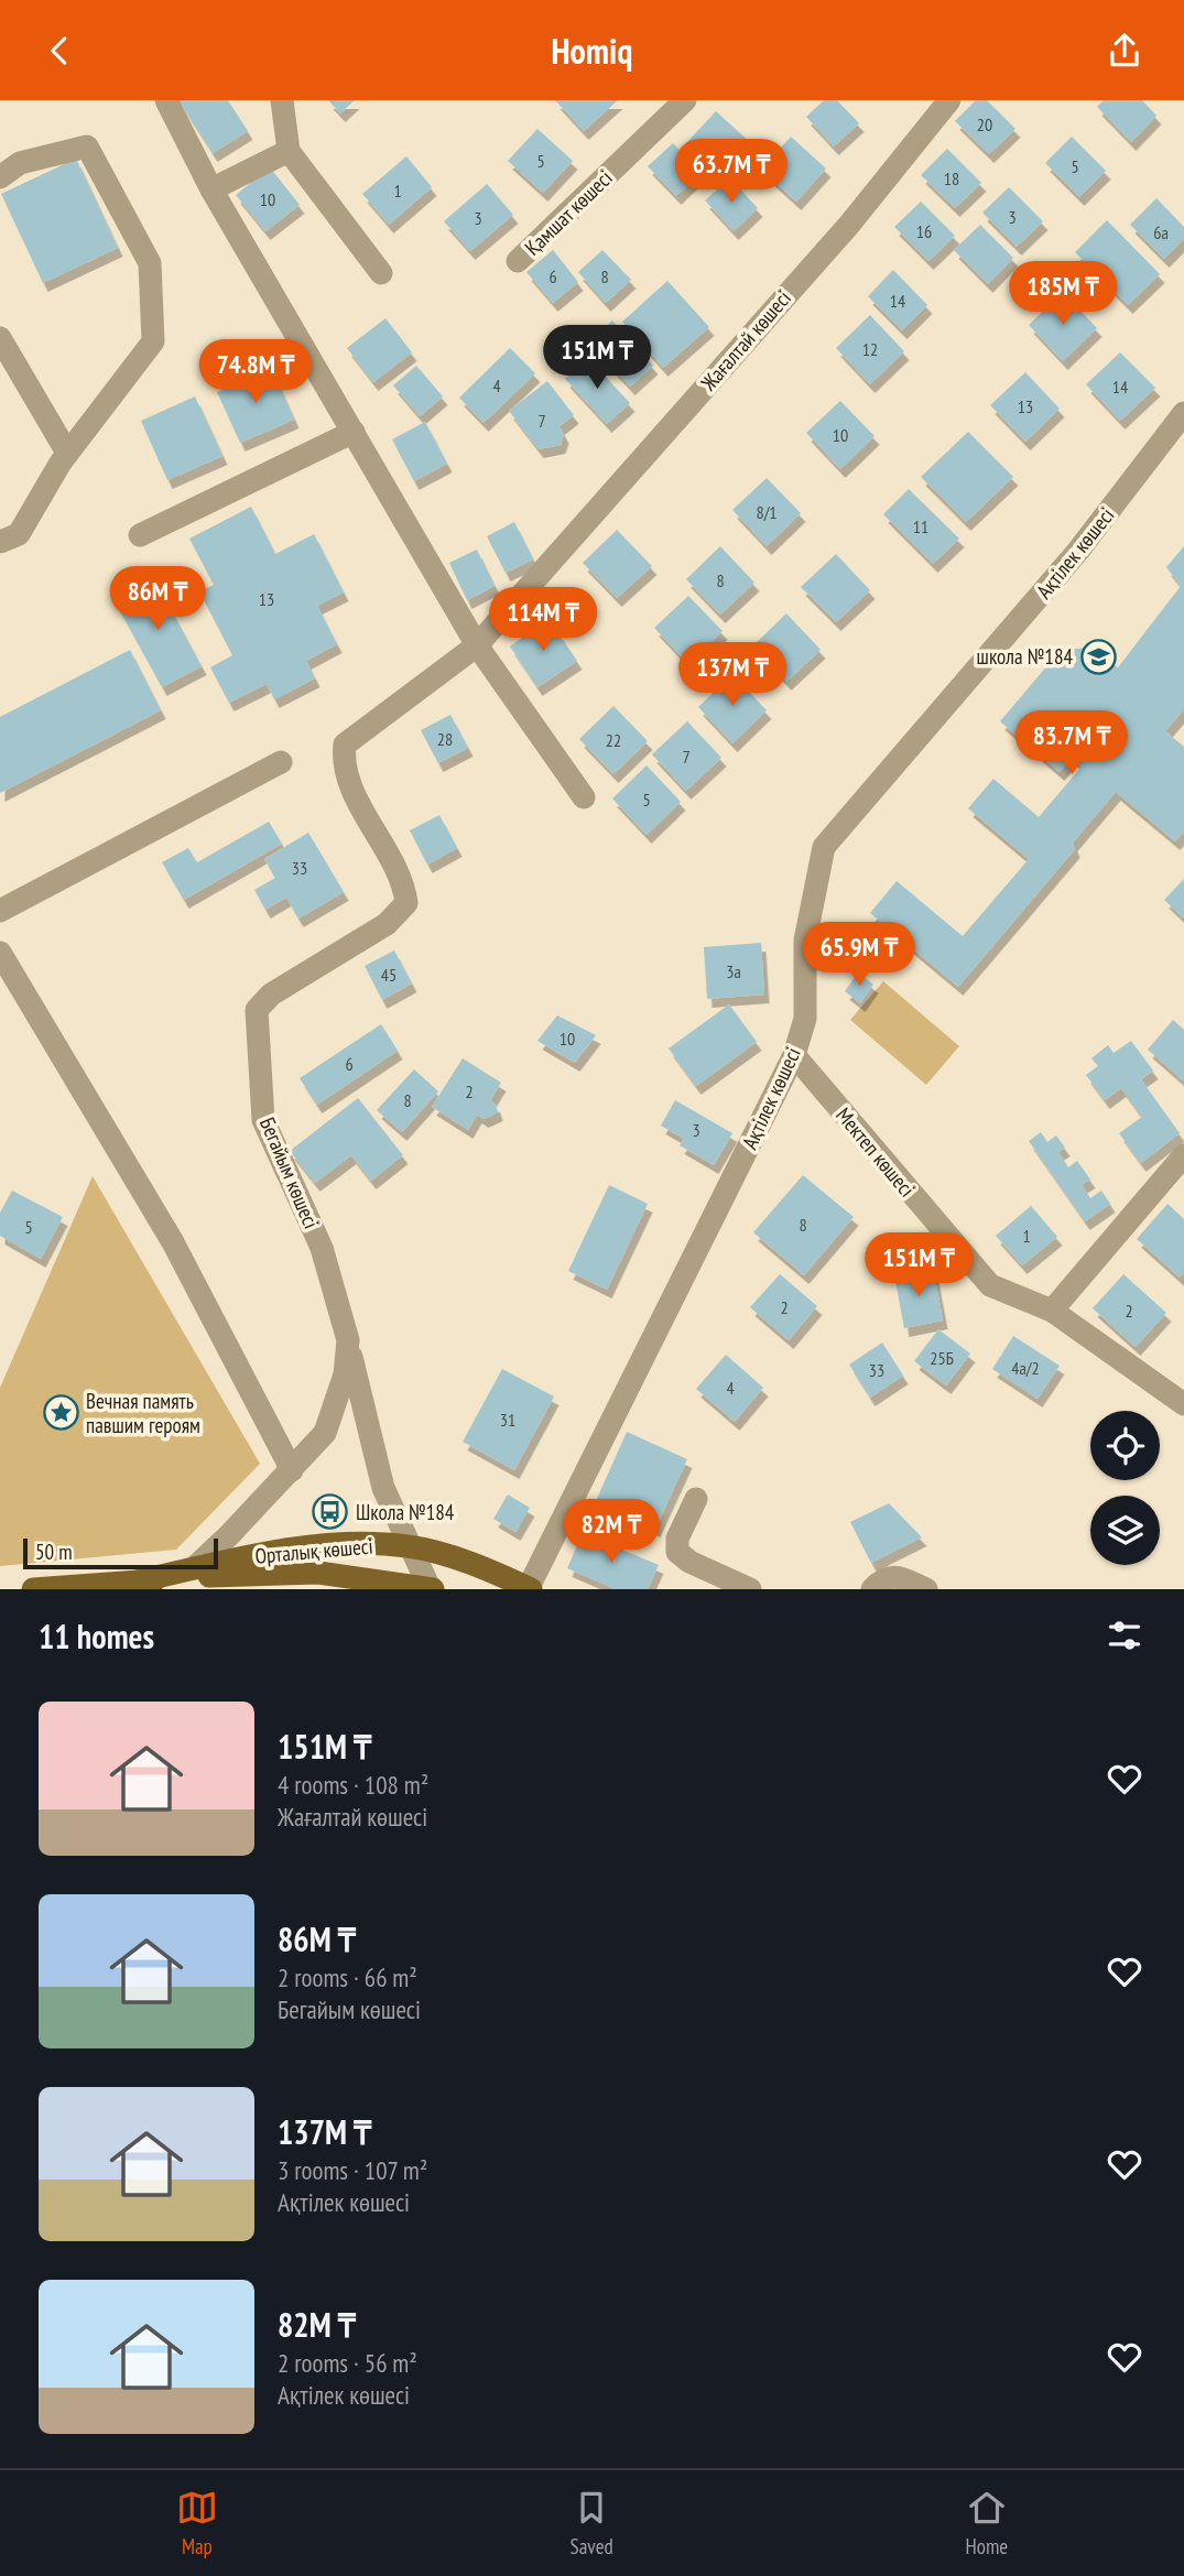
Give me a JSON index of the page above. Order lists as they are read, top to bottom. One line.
{"streets":{"main road":["Орталық көшесі"],"street":["Қамшат көшесі","Жағалтай көшесі","Ақтілек көшесі","Мектеп көшесі","Бегайым көшесі"]},"crossings":[["Жағалтай көшесі","Бегайым көшесі"],["Ақтілек көшесі","Мектеп көшесі"],["Ақтілек көшесі","Орталық көшесі"],["Бегайым көшесі","Орталық көшесі"]],"places":{"school or university":["школа №184"],"place":["Вечная память павшим героям"],"bus stop":["Школа №184"]},"house_numbers":["20","5","5","18","1","10","3","3","16","6а","6","8","14","12","4","14","13","7","10","8/1","11","8","13","28","22","7","5","33","3а","45","10","6","2","8","3","8","5","1","2","2","25Б","4а/2","33","4","31"],"scale_bar":"50 m","page":{"header":"Homiq","price":["63.7M ₸","185M ₸","151M ₸","74.8M ₸","86M ₸","114M ₸","137M ₸","83.7M ₸","65.9M ₸","151M ₸","82M ₸"],"scale":"50 m","heading":"11 homes","list":[{"name":"151M ₸","note":"4 rooms · 108 m² · Жағалтай көшесі"},{"name":"86M ₸","note":"2 rooms · 66 m² · Бегайым көшесі"},{"name":"137M ₸","note":"3 rooms · 107 m² · Ақтілек көшесі"},{"name":"82M ₸","note":"2 rooms · 56 m² · Ақтілек көшесі"}],"tabs":["Map","Saved","Home"]}}
